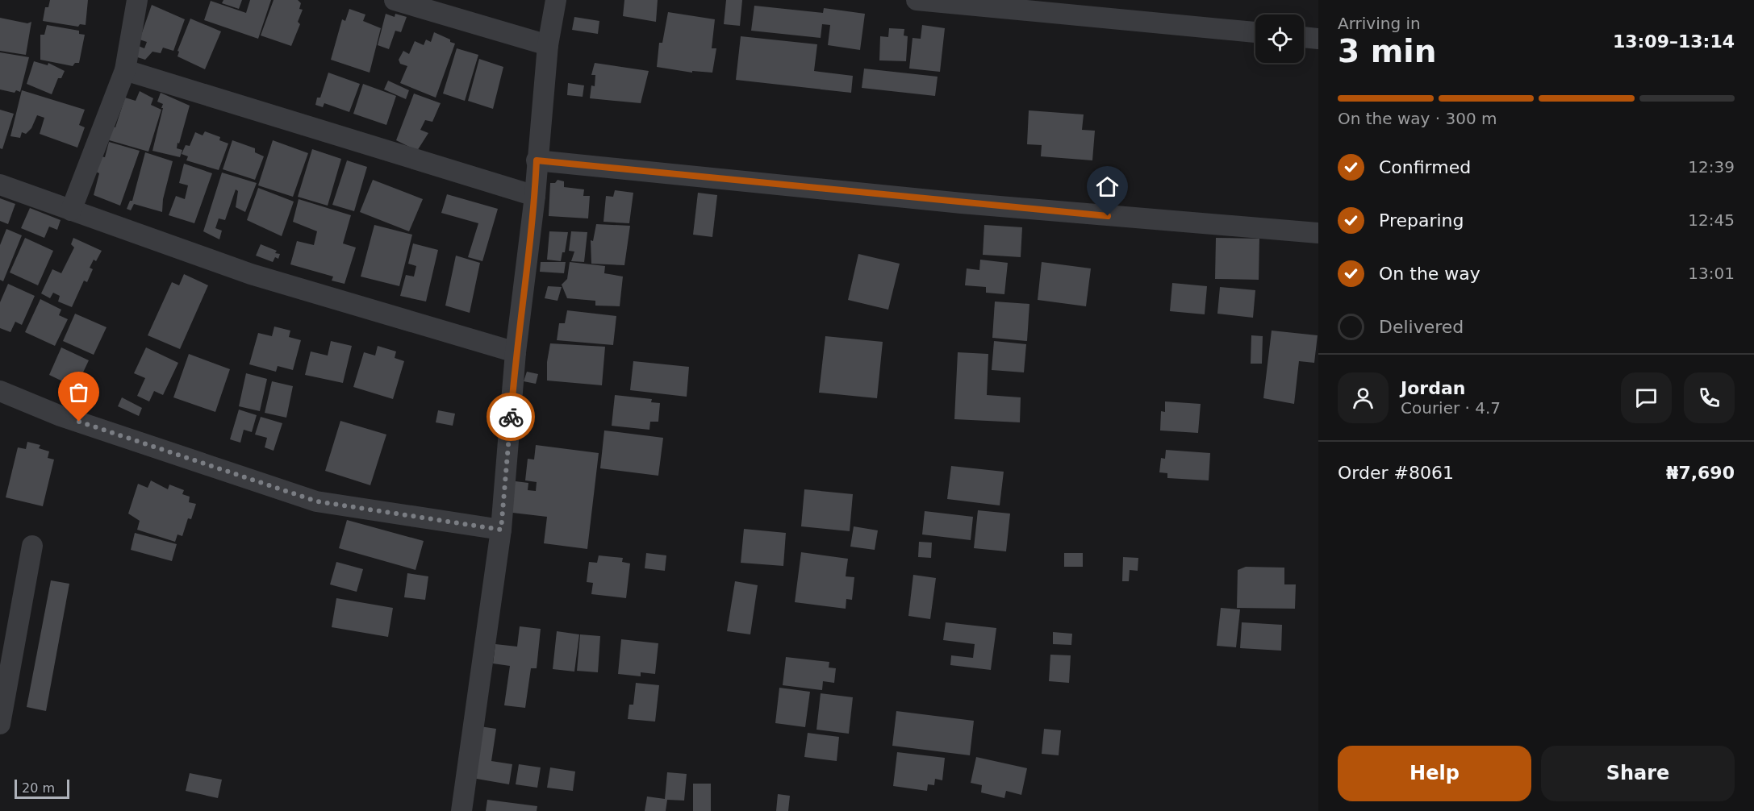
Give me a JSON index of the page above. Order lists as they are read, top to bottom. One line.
{"scale_bar":"20 m","page":{"heading":["3 min","Arriving in","13:09–13:14"],"panel":["Jordan","Courier · 4.7","Order #8061","₦7,690"],"bar":"On the way · 300 m","list":[["Confirmed","12:39"],["Preparing","12:45"],["On the way","13:01"],"Delivered"],"buttons":["Help","Share"],"scale":"20 m"}}
